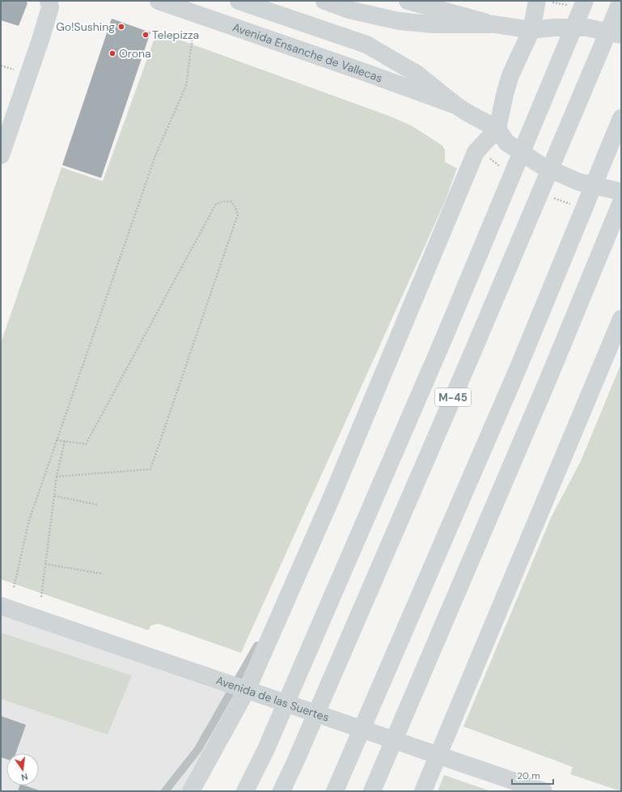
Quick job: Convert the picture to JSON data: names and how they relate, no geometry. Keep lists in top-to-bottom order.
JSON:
{
  "streets": {
    "main road": ["Avenida Ensanche de Vallecas", "M-45", "Avenida de las Suertes"]
  },
  "places": ["Go!Sushing", "Telepizza", "Orona"],
  "scale_bar": "20 m",
  "north": "bottom"
}
